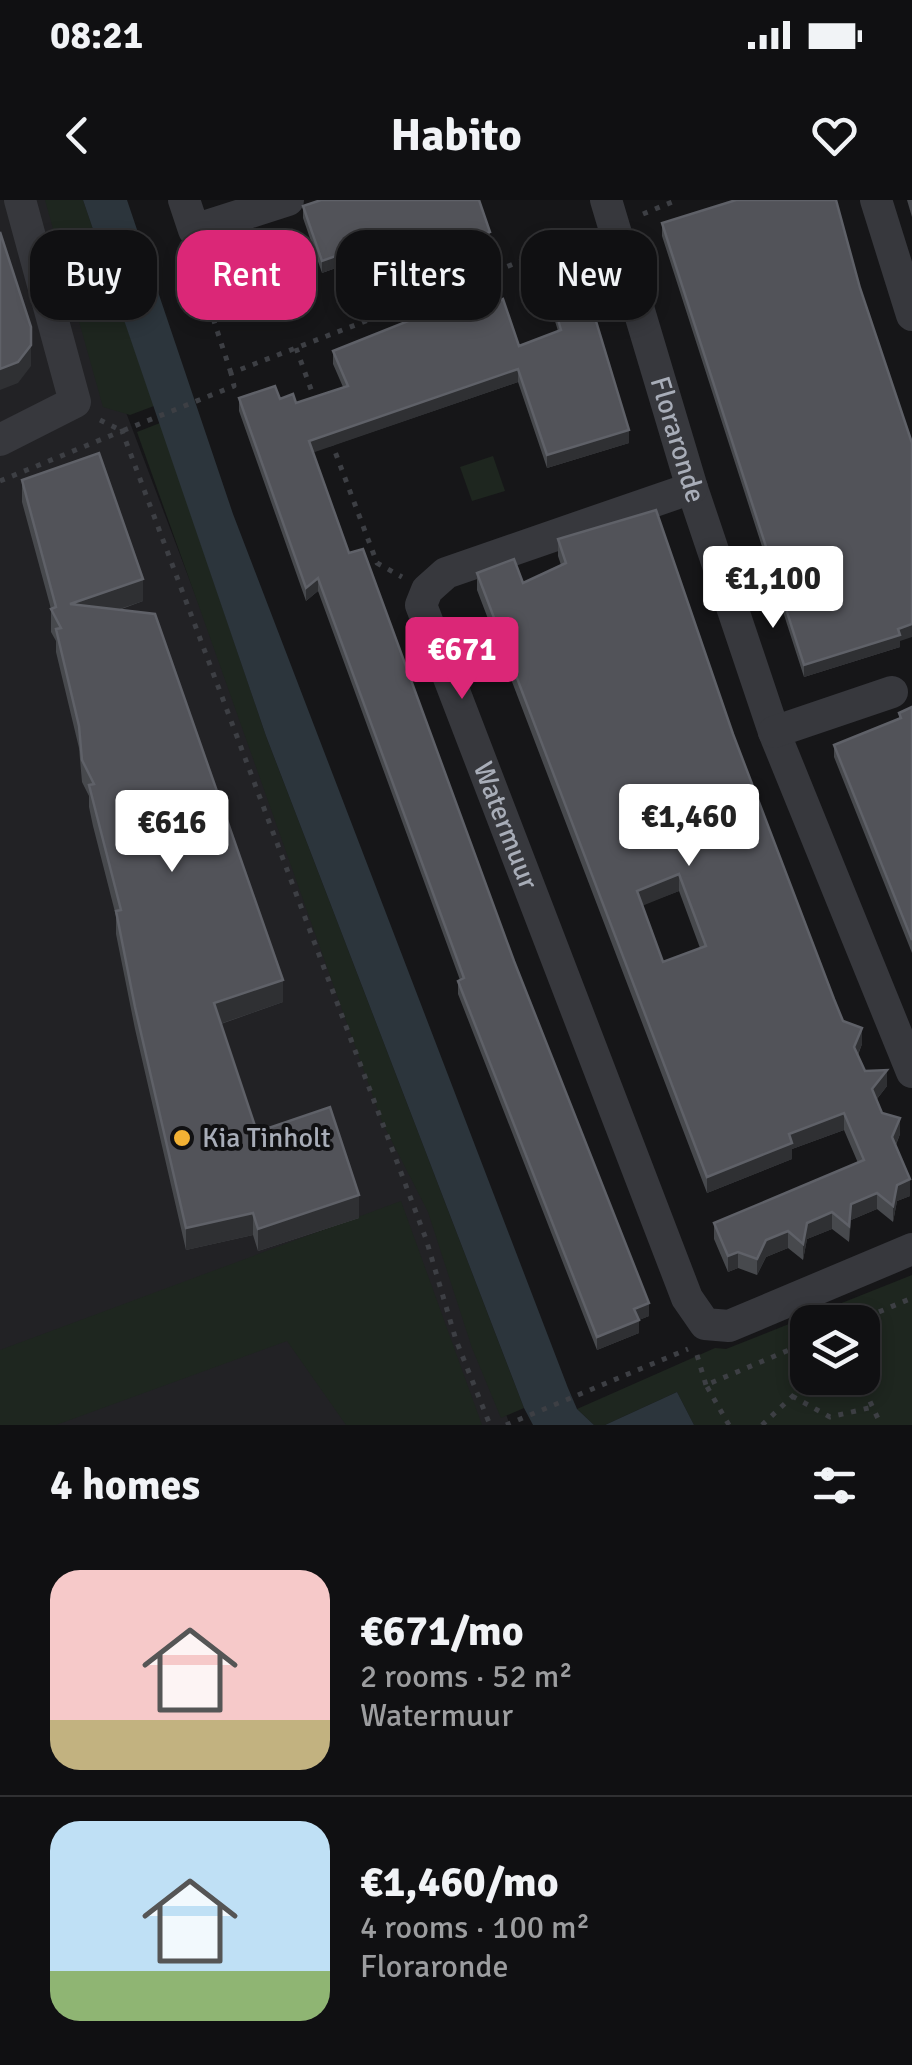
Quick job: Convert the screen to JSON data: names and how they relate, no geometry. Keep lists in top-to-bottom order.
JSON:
{
  "streets": {
    "street": ["Floraronde", "Watermuur"]
  },
  "places": ["Kia Tinholt"],
  "page": {
    "status": "08:21",
    "header": "Habito",
    "chip": [
      "Buy",
      "Rent",
      "Filters",
      "New"
    ],
    "price": [
      "€1,100",
      "€671",
      "€1,460",
      "€616"
    ],
    "heading": "4 homes",
    "list": [
      {
        "name": "€671/mo",
        "note": "2 rooms · 52 m² · Watermuur"
      },
      {
        "name": "€1,460/mo",
        "note": "4 rooms · 100 m² · Floraronde"
      }
    ]
  }
}
